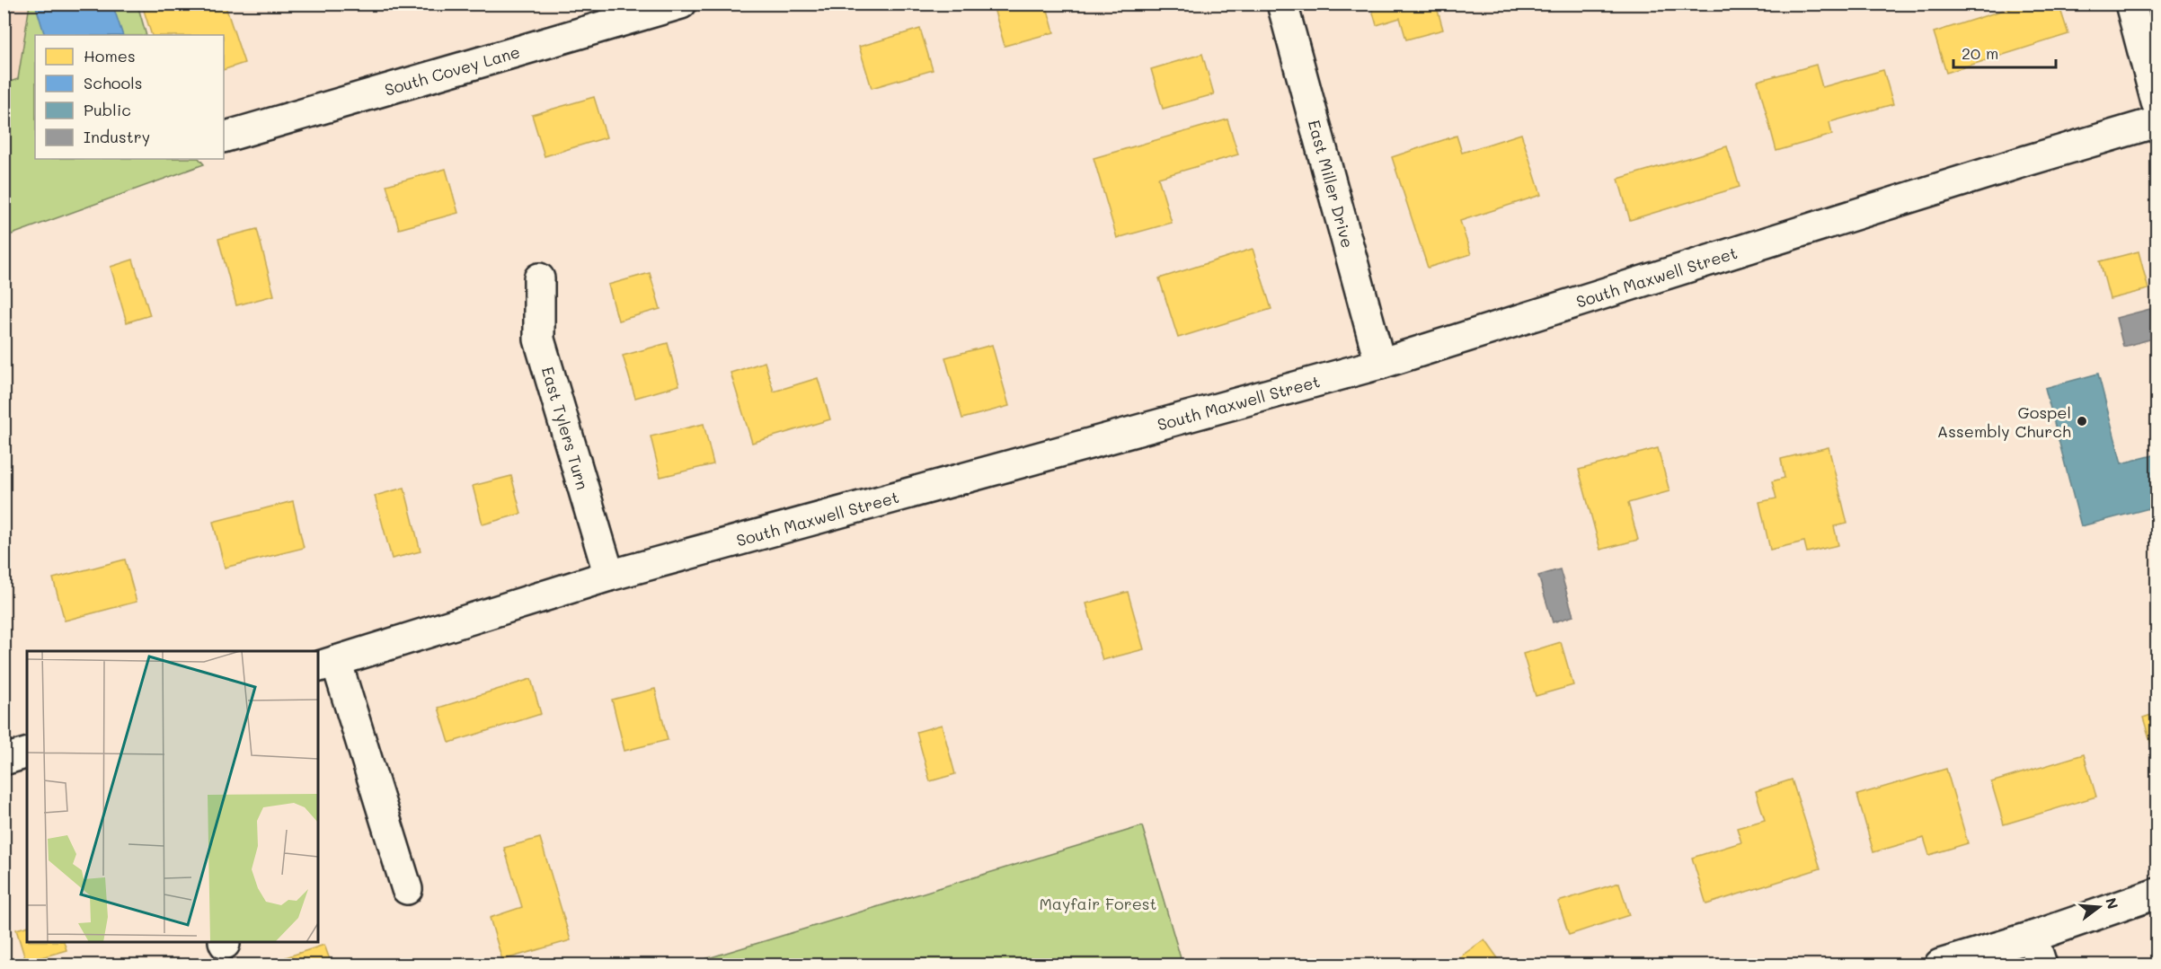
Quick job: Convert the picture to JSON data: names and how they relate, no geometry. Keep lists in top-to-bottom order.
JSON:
{
  "streets": {
    "street": [
      "South Covey Lane",
      "East Miller Drive",
      "South Maxwell Street",
      "East Tylers Turn"
    ]
  },
  "crossings": [
    ["East Miller Drive", "South Maxwell Street"],
    ["South Maxwell Street", "East Tylers Turn"]
  ],
  "parks": ["Mayfair Forest"],
  "places": ["Gospel Assembly Church"],
  "legend": [
    "Homes",
    "Schools",
    "Public",
    "Industry"
  ],
  "scale_bar": "20 m",
  "north": "right"
}
